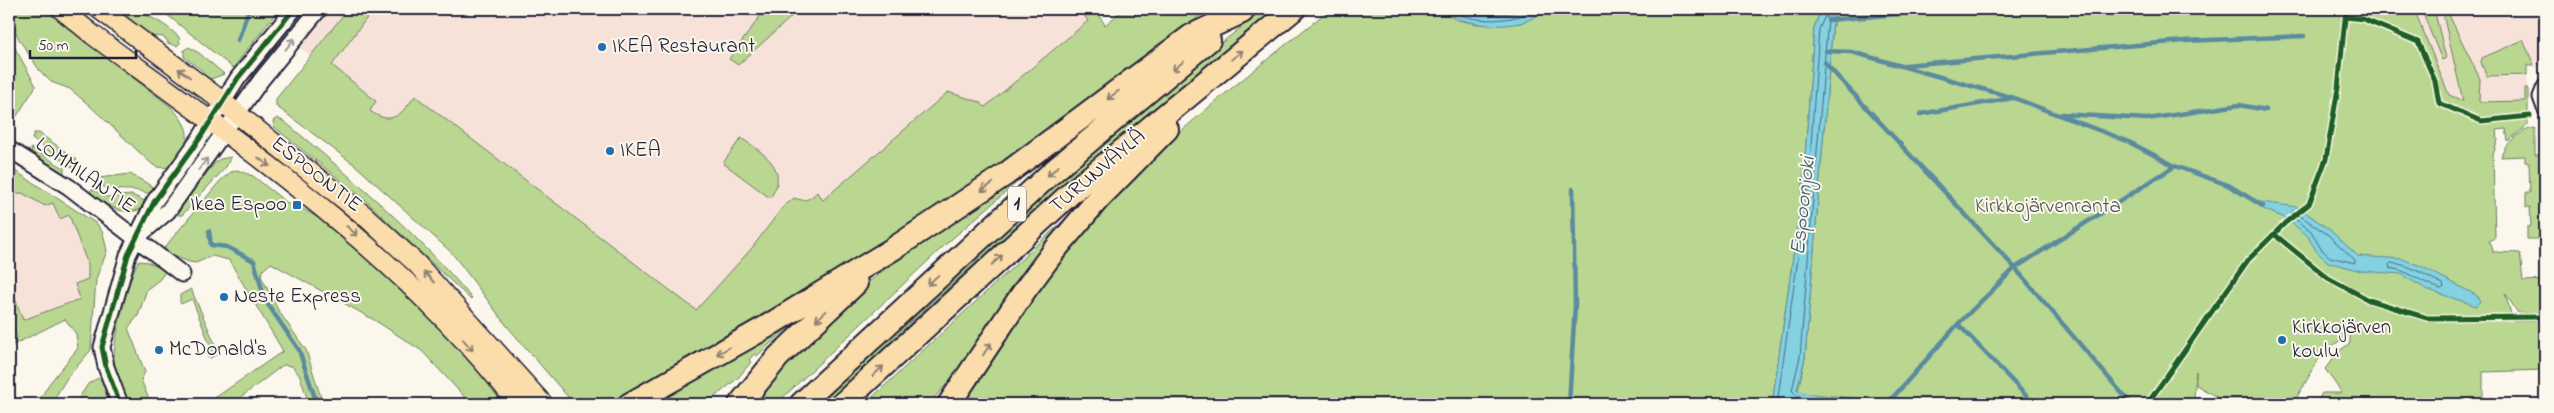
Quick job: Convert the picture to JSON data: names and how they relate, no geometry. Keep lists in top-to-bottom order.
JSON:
{
  "streets": {
    "highway": ["TURUNVÄYLÄ", "1"],
    "main road": ["ESPOONTIE"],
    "street": ["LOMMILANTIE"]
  },
  "crossings": [
    ["ESPOONTIE", "LOMMILANTIE"]
  ],
  "water": ["Espoonjoki"],
  "parks": ["Kirkkojärvenranta"],
  "places": {
    "other": [
      "IKEA Restaurant",
      "IKEA",
      "Neste Express",
      "Kirkkojärven koulu",
      "McDonald's"
    ],
    "transit": ["Ikea Espoo"]
  },
  "scale_bar": "50 m"
}
